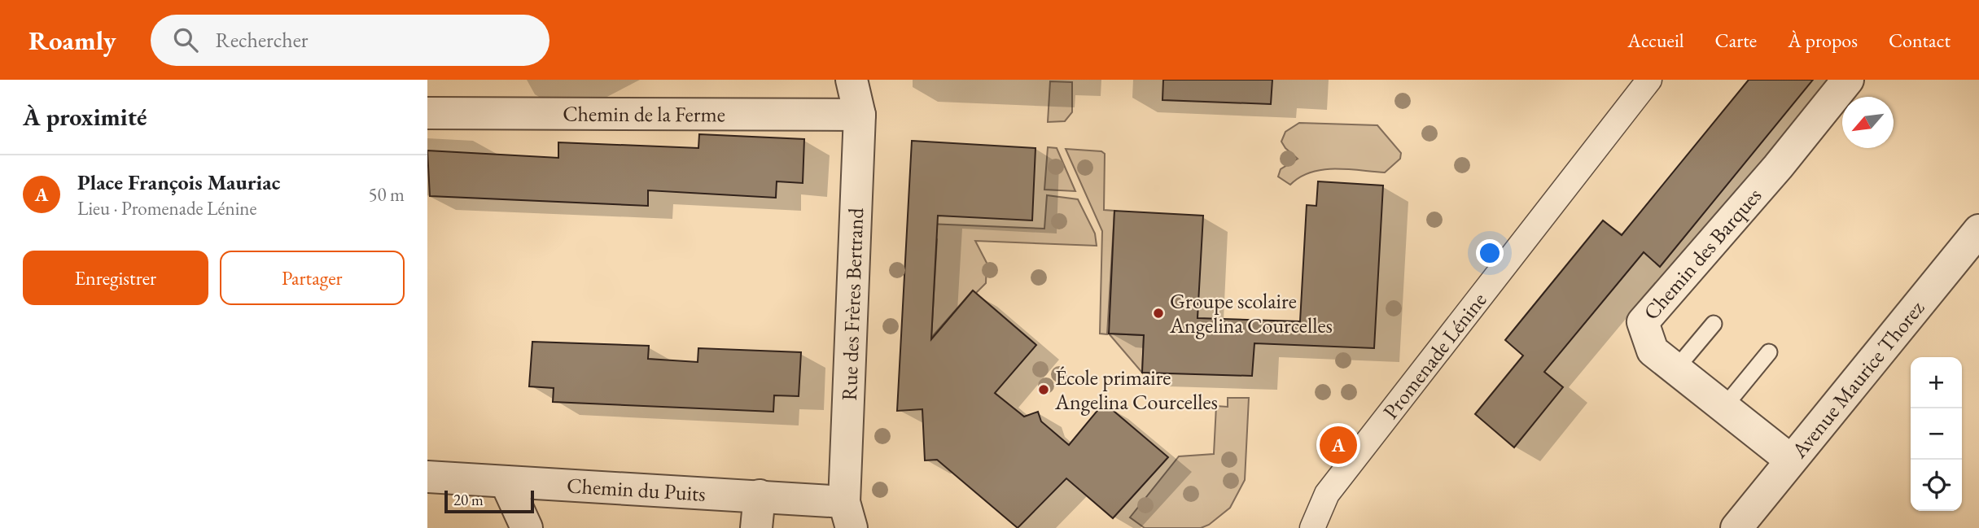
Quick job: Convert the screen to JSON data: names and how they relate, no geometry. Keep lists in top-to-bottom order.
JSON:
{
  "streets": {
    "street": [
      "Chemin de la Ferme",
      "Chemin des Barques",
      "Rue des Frères Bertrand",
      "Promenade Lénine",
      "Avenue Maurice Thorez",
      "Chemin du Puits"
    ]
  },
  "crossings": [
    ["Chemin de la Ferme", "Rue des Frères Bertrand"],
    ["Chemin des Barques", "Avenue Maurice Thorez"],
    ["Rue des Frères Bertrand", "Chemin du Puits"]
  ],
  "places": ["Groupe scolaire Angelina Courcelles", "École primaire Angelina Courcelles"],
  "scale_bar": "20 m",
  "north": "bottom left",
  "page": {
    "header": "Roamly",
    "search": "Rechercher",
    "nav": [
      "Accueil",
      "Carte",
      "À propos",
      "Contact"
    ],
    "heading": "À proximité",
    "list": [
      {
        "mark": "A",
        "name": "Place François Mauriac",
        "note": "Lieu · Promenade Lénine",
        "value": "50 m"
      }
    ],
    "buttons": ["Enregistrer", "Partager"],
    "map_buttons": ["+", "−"],
    "pins": "A",
    "scale": "20 m"
  }
}
